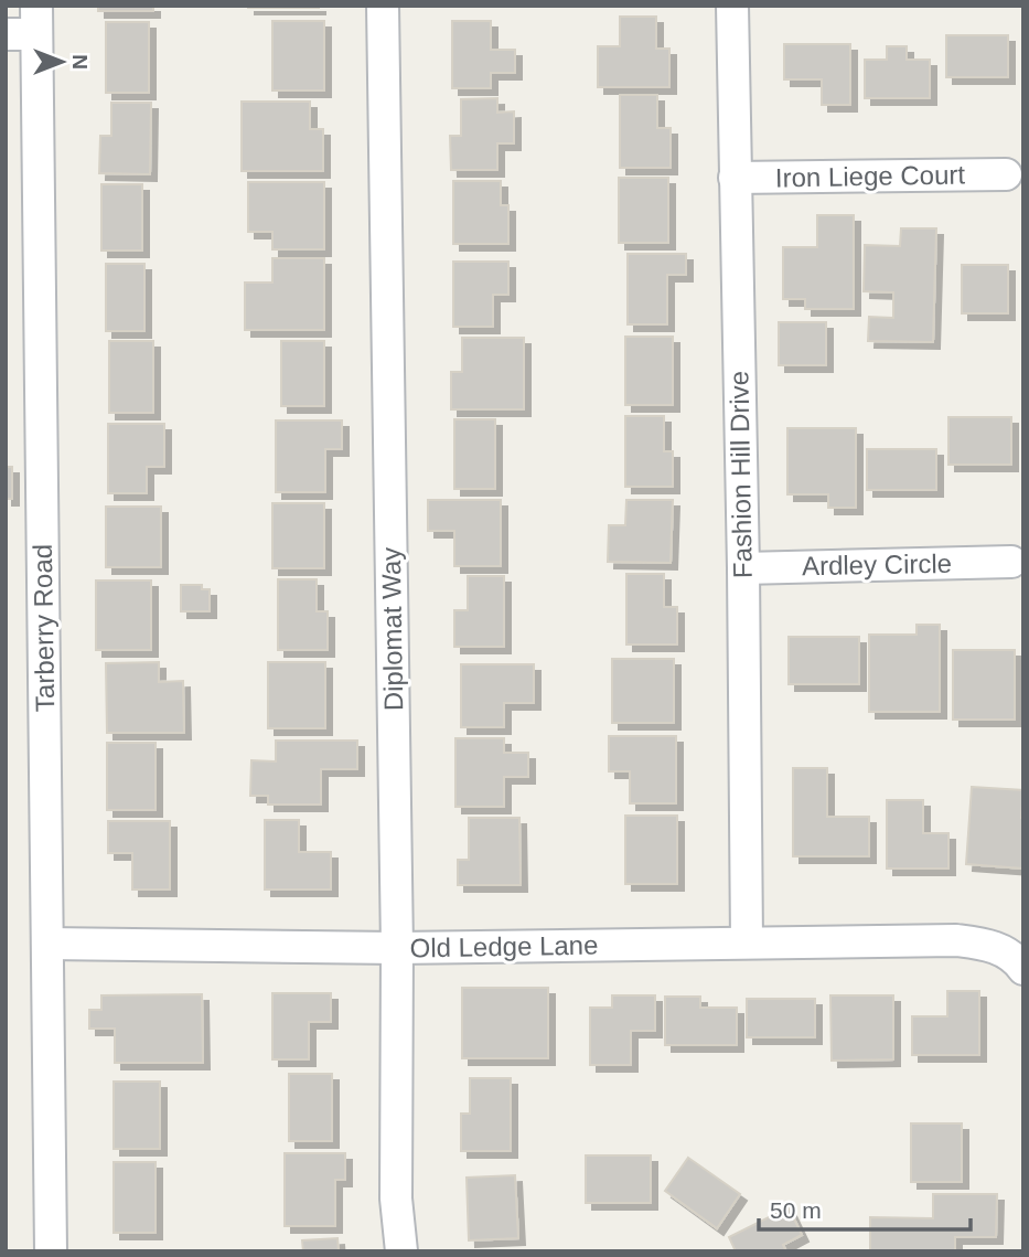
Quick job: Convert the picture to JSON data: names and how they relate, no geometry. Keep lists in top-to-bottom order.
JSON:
{
  "streets": {
    "street": [
      "Iron Liege Court",
      "Fashion Hill Drive",
      "Ardley Circle",
      "Tarberry Road",
      "Diplomat Way",
      "Old Ledge Lane"
    ]
  },
  "crossings": [
    ["Iron Liege Court", "Fashion Hill Drive"],
    ["Fashion Hill Drive", "Ardley Circle"],
    ["Fashion Hill Drive", "Old Ledge Lane"],
    ["Tarberry Road", "Old Ledge Lane"],
    ["Diplomat Way", "Old Ledge Lane"]
  ],
  "scale_bar": "50 m",
  "north": "right"
}
